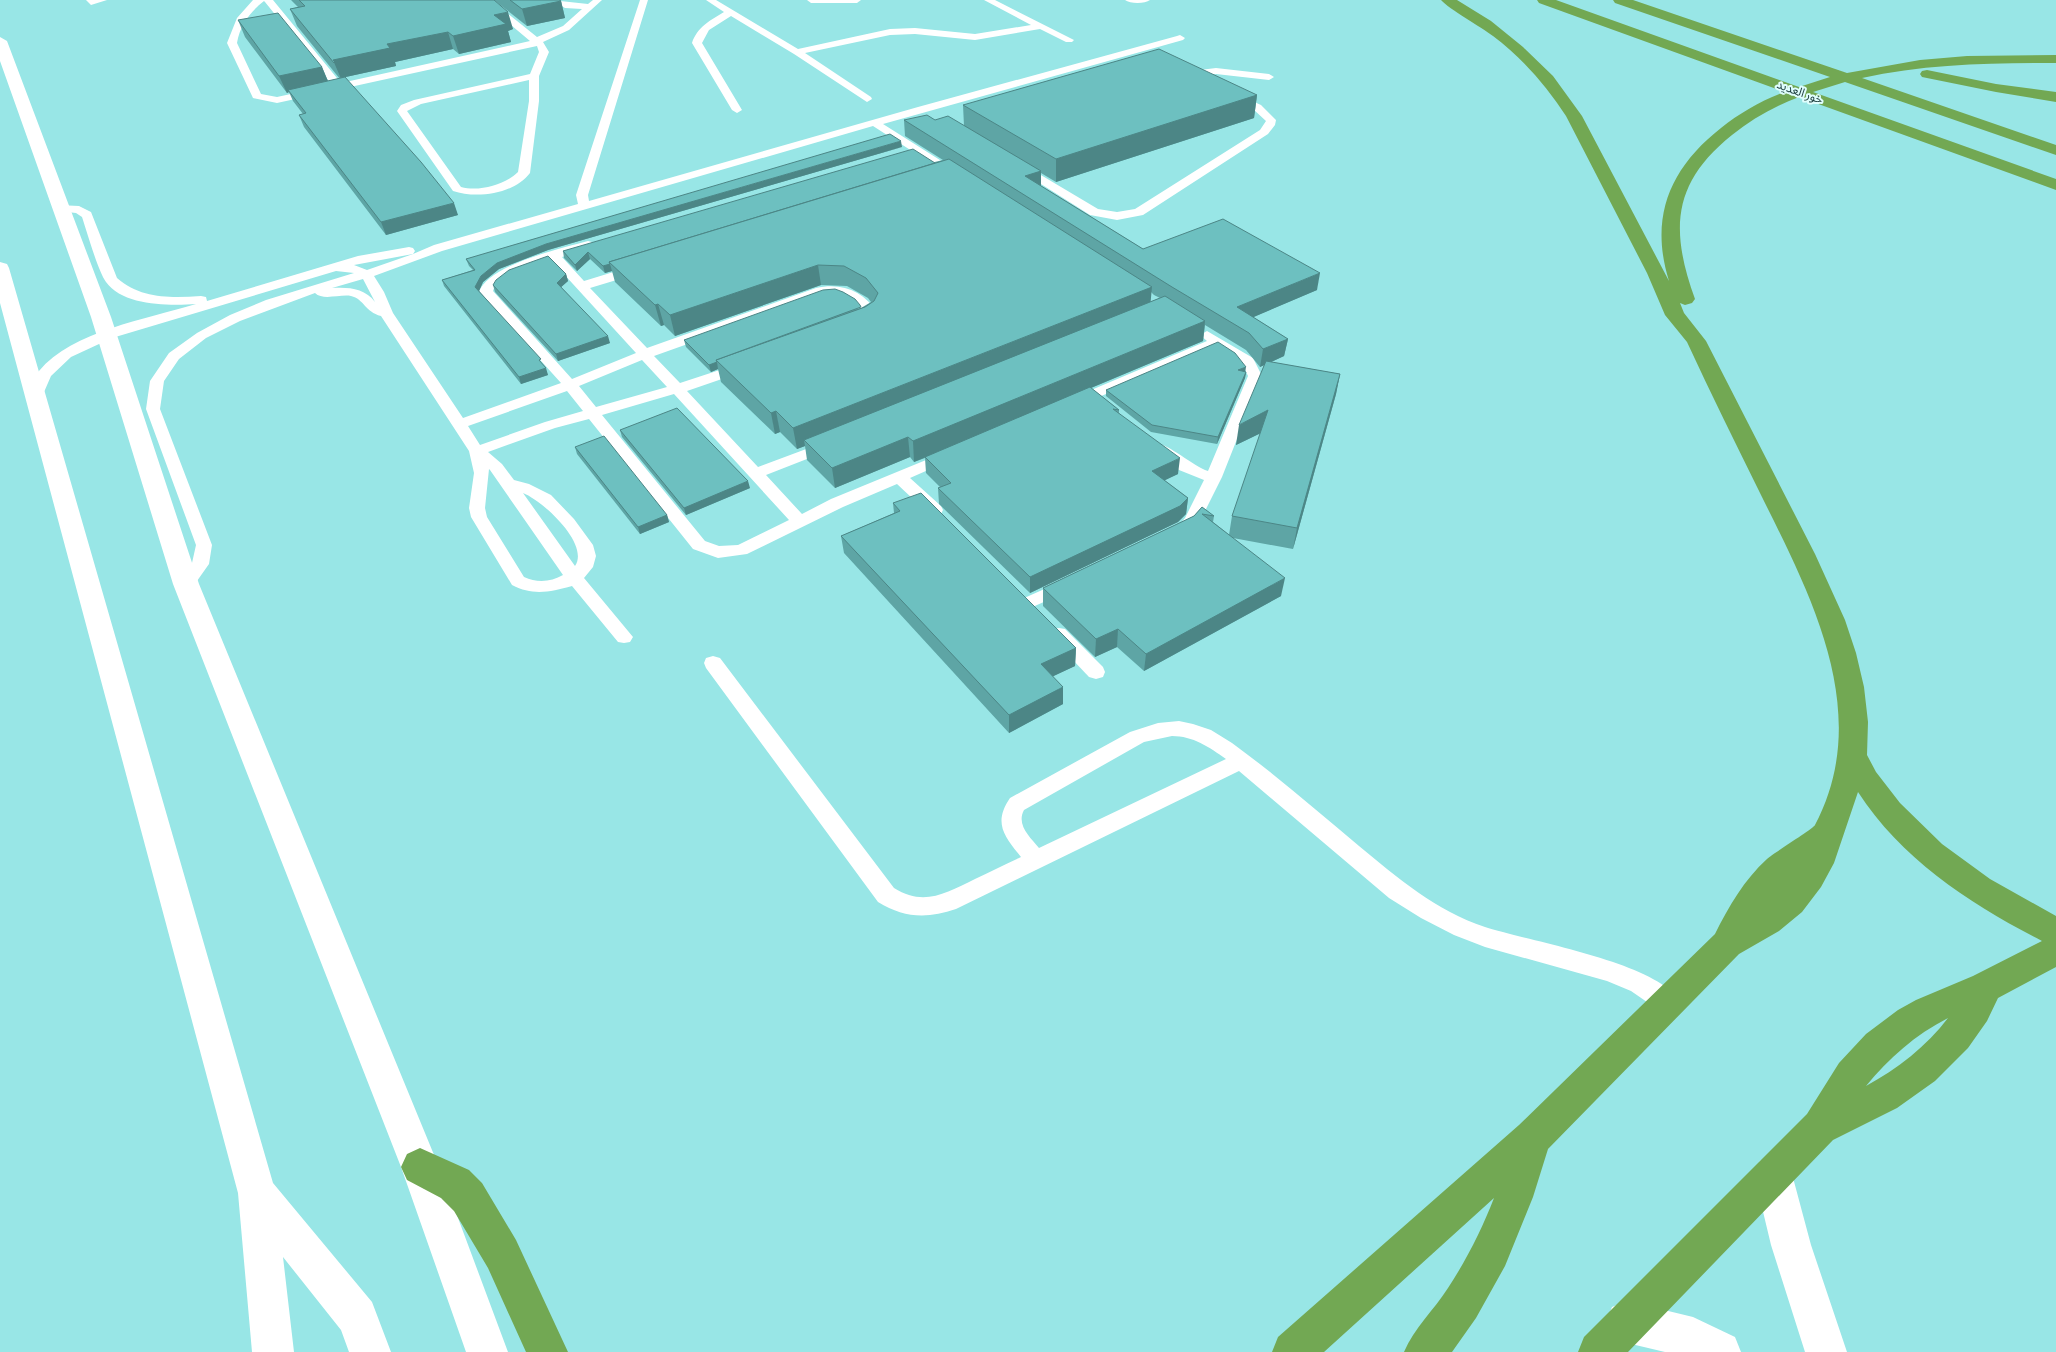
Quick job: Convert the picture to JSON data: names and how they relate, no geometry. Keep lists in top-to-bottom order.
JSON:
{
  "streets": {
    "highway": ["خور العديد"]
  }
}
